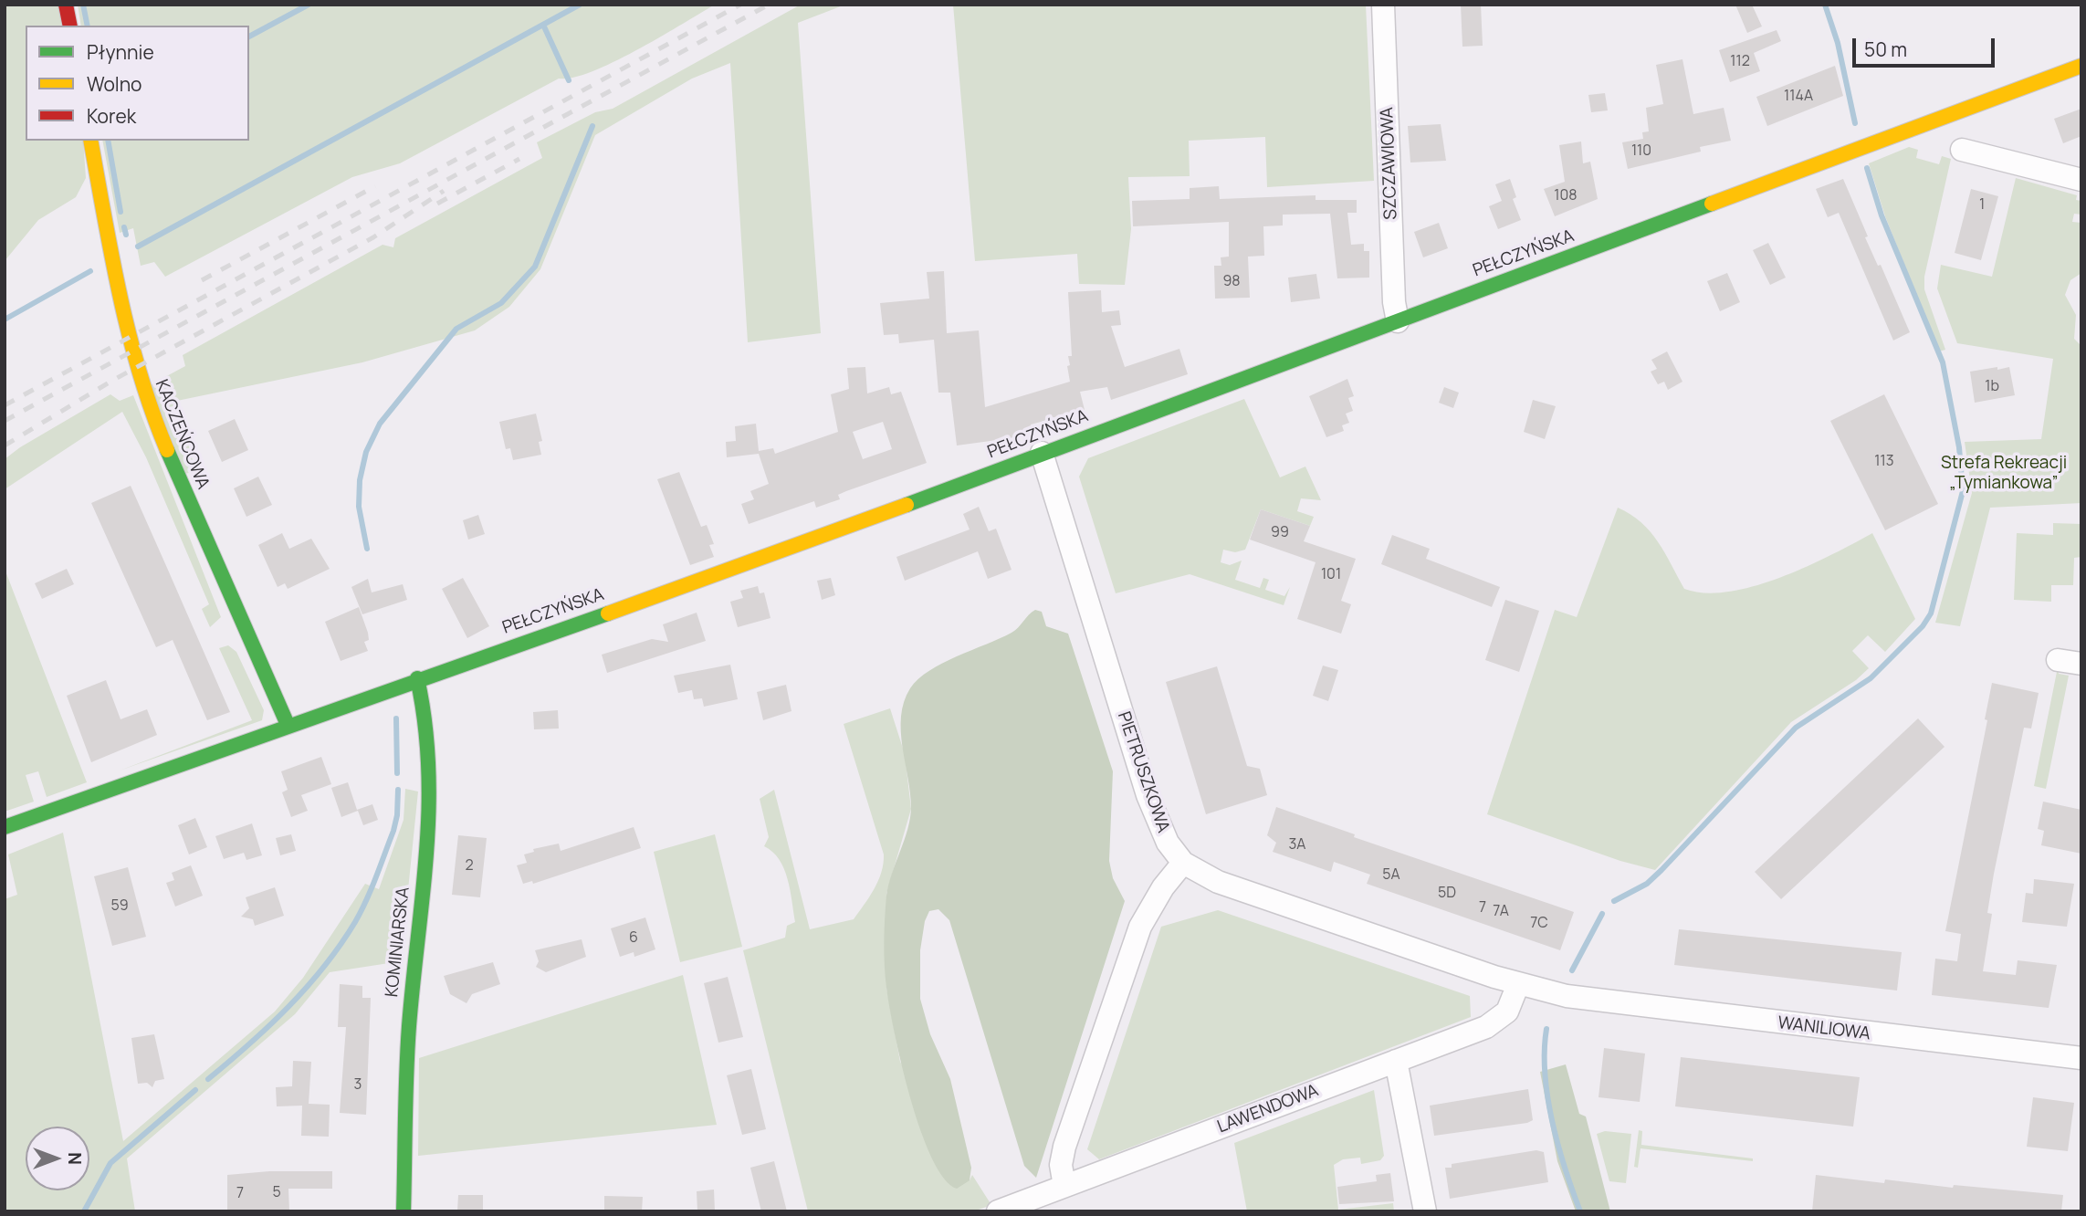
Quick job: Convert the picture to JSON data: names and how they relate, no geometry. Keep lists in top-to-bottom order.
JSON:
{
  "streets": {
    "main road": ["PEŁCZYŃSKA", "KACZEŃCOWA", "KOMINIARSKA"],
    "street": [
      "SZCZAWIOWA",
      "PIETRUSZKOWA",
      "WANILIOWA",
      "LAWENDOWA"
    ]
  },
  "crossings": [
    ["SZCZAWIOWA", "PEŁCZYŃSKA"],
    ["PEŁCZYŃSKA", "KACZEŃCOWA"],
    ["PEŁCZYŃSKA", "PIETRUSZKOWA"],
    ["PEŁCZYŃSKA", "KOMINIARSKA"],
    ["PIETRUSZKOWA", "WANILIOWA"],
    ["WANILIOWA", "LAWENDOWA"]
  ],
  "parks": ["Strefa Rekreacji „Tymiankowa”"],
  "house_numbers": [
    "112",
    "114A",
    "110",
    "108",
    "1",
    "98",
    "1b",
    "113",
    "99",
    "101",
    "3A",
    "2",
    "5A",
    "5D",
    "59",
    "7",
    "7A",
    "7C",
    "6",
    "3",
    "5",
    "7"
  ],
  "legend": ["Płynnie", "Wolno", "Korek"],
  "scale_bar": "50 m",
  "north": "right"
}
